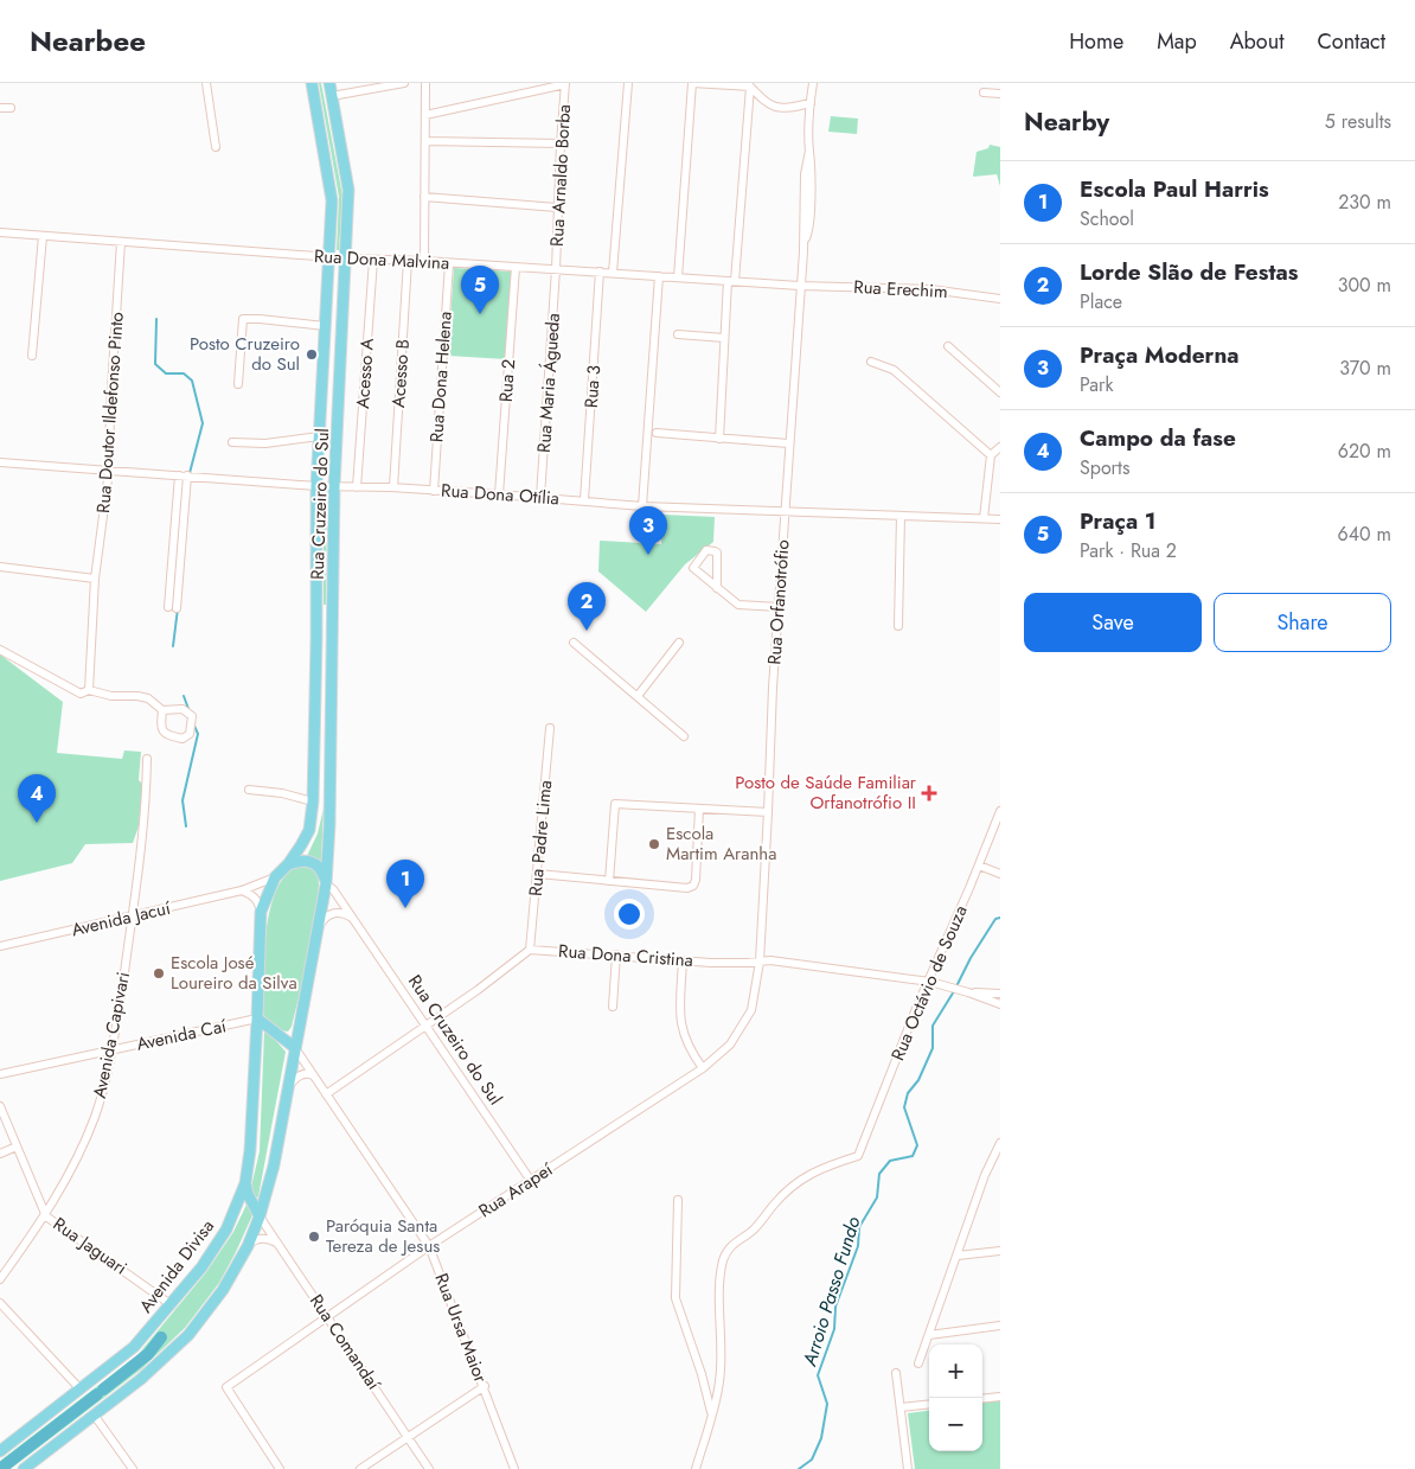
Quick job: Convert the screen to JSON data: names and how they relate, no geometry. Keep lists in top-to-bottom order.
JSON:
{
  "streets": {
    "main road": ["Rua Cruzeiro do Sul", "Avenida Divisa"],
    "street": [
      "Rua Arnaldo Borba",
      "Rua Dona Malvina",
      "Rua Erechim",
      "Acesso A",
      "Acesso B",
      "Rua Dona Helena",
      "Rua 2",
      "Rua Maria Águeda",
      "Rua 3",
      "Rua Doutor Ildefonso Pinto",
      "Rua Dona Otília",
      "Rua Orfanotrófio",
      "Rua Padre Lima",
      "Avenida Jacuí",
      "Rua Dona Cristina",
      "Rua Octávio de Souza",
      "Avenida Capivari",
      "Avenida Caí",
      "Rua Arapeí",
      "Rua Jaguari",
      "Rua Ursa Maior",
      "Rua Comandaí"
    ]
  },
  "crossings": [
    ["Rua Arnaldo Borba", "Rua Dona Malvina"],
    ["Rua Arnaldo Borba", "Rua Maria Águeda"],
    ["Rua Dona Malvina", "Rua Erechim"],
    ["Rua Dona Malvina", "Acesso A"],
    ["Rua Dona Malvina", "Acesso B"],
    ["Rua Dona Malvina", "Rua Dona Helena"],
    ["Rua Dona Malvina", "Rua 2"],
    ["Rua Dona Malvina", "Rua Maria Águeda"],
    ["Rua Dona Malvina", "Rua 3"],
    ["Rua Dona Malvina", "Rua Doutor Ildefonso Pinto"],
    ["Rua Dona Malvina", "Rua Cruzeiro do Sul"],
    ["Rua Dona Malvina", "Rua Orfanotrófio"],
    ["Rua Erechim", "Rua Orfanotrófio"],
    ["Acesso A", "Rua Dona Otília"],
    ["Acesso B", "Rua Dona Otília"],
    ["Rua Dona Helena", "Rua Dona Otília"],
    ["Rua 2", "Rua Dona Otília"],
    ["Rua Maria Águeda", "Rua Dona Otília"],
    ["Rua 3", "Rua Dona Otília"],
    ["Rua Doutor Ildefonso Pinto", "Rua Dona Otília"],
    ["Rua Dona Otília", "Rua Cruzeiro do Sul"],
    ["Rua Dona Otília", "Rua Orfanotrófio"],
    ["Rua Cruzeiro do Sul", "Rua Arapeí"],
    ["Rua Cruzeiro do Sul", "Avenida Divisa"],
    ["Rua Orfanotrófio", "Rua Dona Cristina"],
    ["Rua Orfanotrófio", "Rua Arapeí"],
    ["Rua Padre Lima", "Rua Dona Cristina"],
    ["Avenida Jacuí", "Avenida Capivari"],
    ["Avenida Jacuí", "Avenida Divisa"],
    ["Rua Dona Cristina", "Rua Octávio de Souza"],
    ["Rua Dona Cristina", "Rua Arapeí"],
    ["Avenida Capivari", "Avenida Caí"],
    ["Avenida Capivari", "Rua Jaguari"],
    ["Avenida Caí", "Avenida Divisa"],
    ["Rua Arapeí", "Rua Ursa Maior"],
    ["Rua Arapeí", "Rua Comandaí"],
    ["Rua Jaguari", "Avenida Divisa"]
  ],
  "water": ["Arroio Passo Fundo"],
  "places": {
    "other": [
      "Posto Cruzeiro do Sul",
      "Escola Martim Aranha",
      "Escola José Loureiro da Silva",
      "Paróquia Santa Tereza de Jesus"
    ],
    "health": ["Posto de Saúde Familiar Orfanotrófio II"]
  },
  "page": {
    "header": "Nearbee",
    "nav": [
      "Home",
      "Map",
      "About",
      "Contact"
    ],
    "heading": ["Nearby", "5 results"],
    "list": [
      {
        "mark": "1",
        "name": "Escola Paul Harris",
        "note": "School",
        "value": "230 m"
      },
      {
        "mark": "2",
        "name": "Lorde Slão de Festas",
        "note": "Place",
        "value": "300 m"
      },
      {
        "mark": "3",
        "name": "Praça Moderna",
        "note": "Park",
        "value": "370 m"
      },
      {
        "mark": "4",
        "name": "Campo da fase",
        "note": "Sports",
        "value": "620 m"
      },
      {
        "mark": "5",
        "name": "Praça 1",
        "note": "Park · Rua 2",
        "value": "640 m"
      }
    ],
    "pins": [
      "5",
      "3",
      "2",
      "4",
      "1"
    ],
    "buttons": ["Save", "Share"],
    "map_buttons": ["+", "−"]
  }
}
